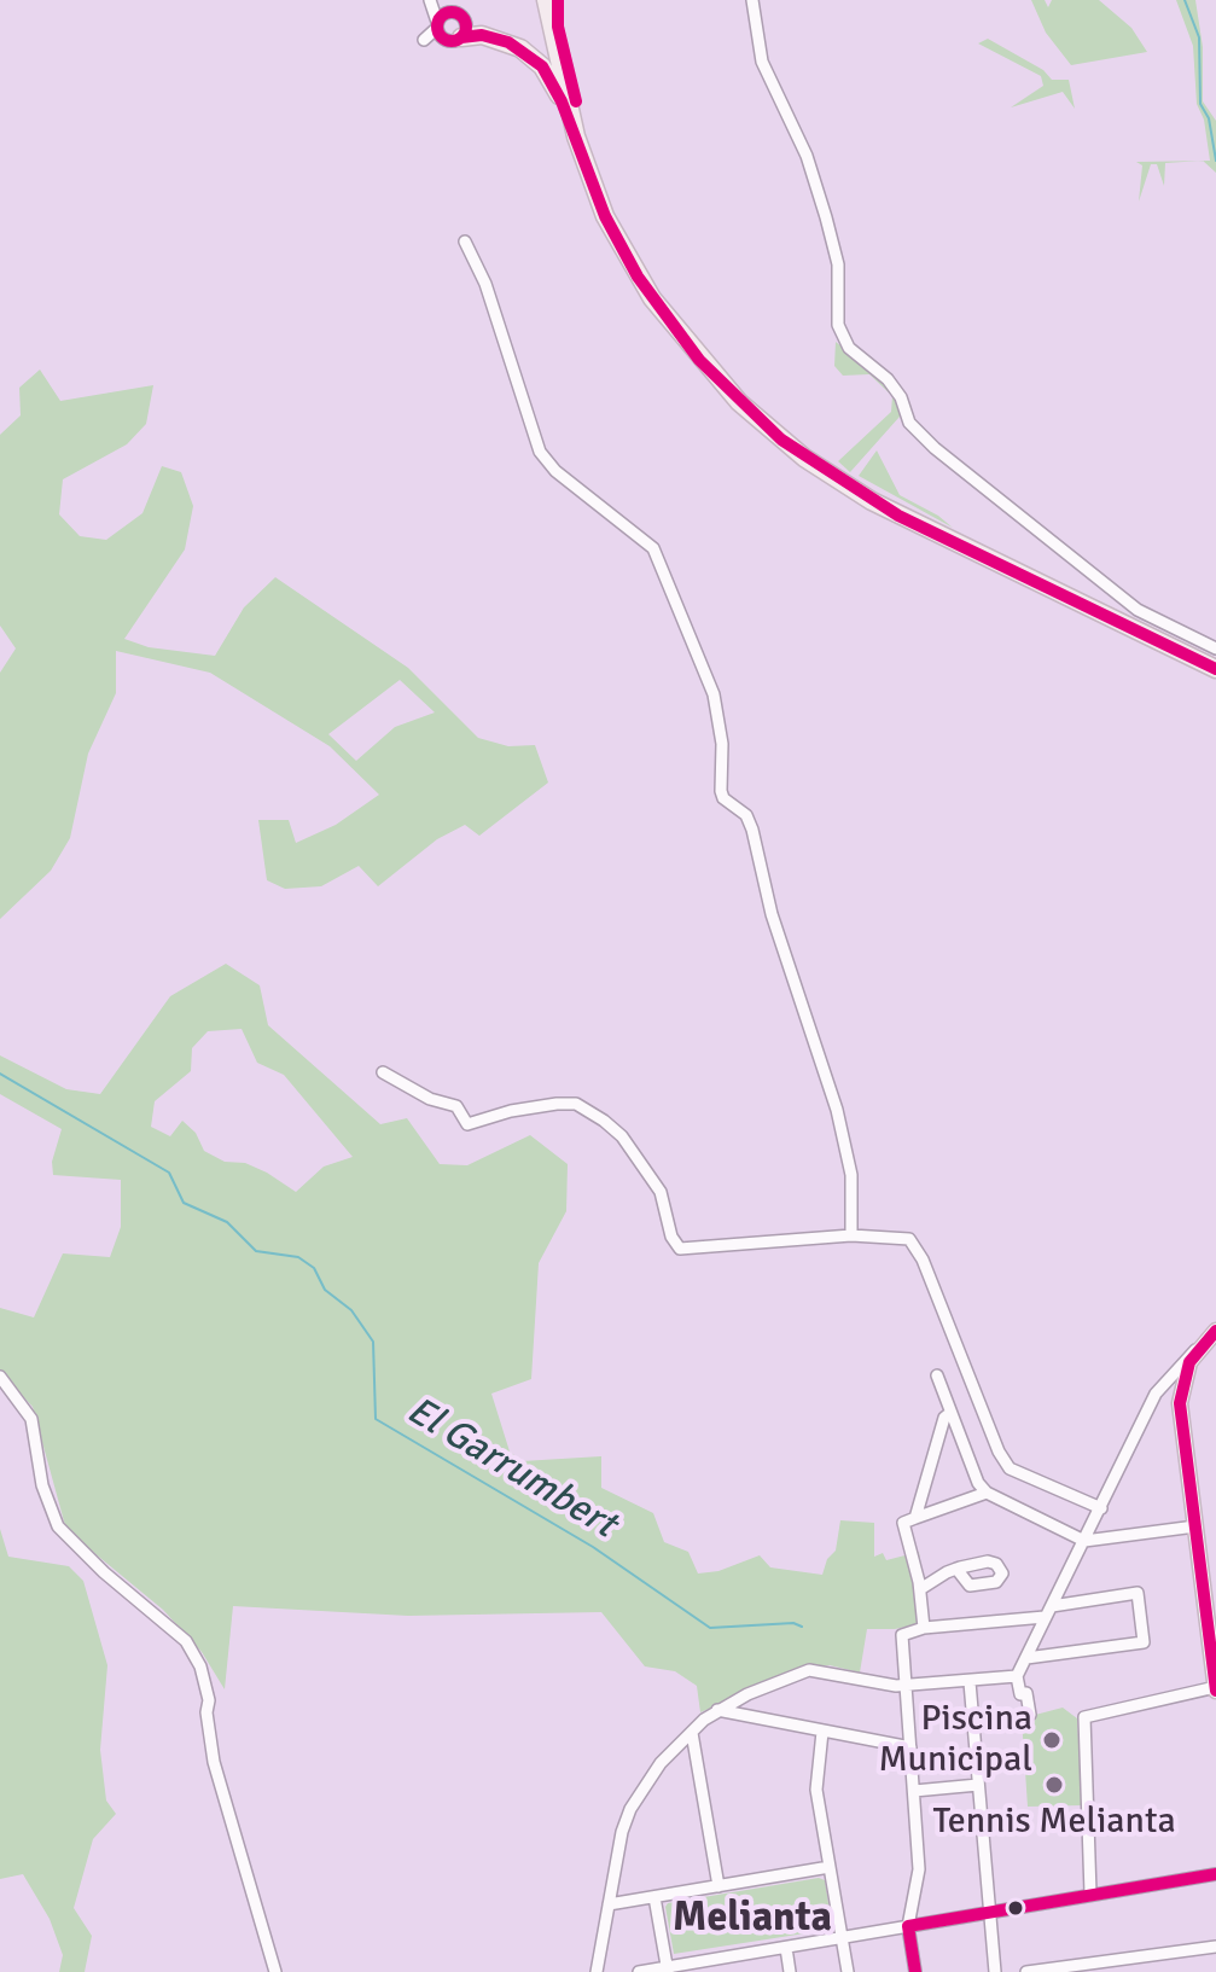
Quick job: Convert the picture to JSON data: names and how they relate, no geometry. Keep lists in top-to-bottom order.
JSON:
{
  "districts": ["Melianta"],
  "water": ["El Garrumbert"],
  "places": ["Piscina Municipal", "Tennis Melianta"]
}
